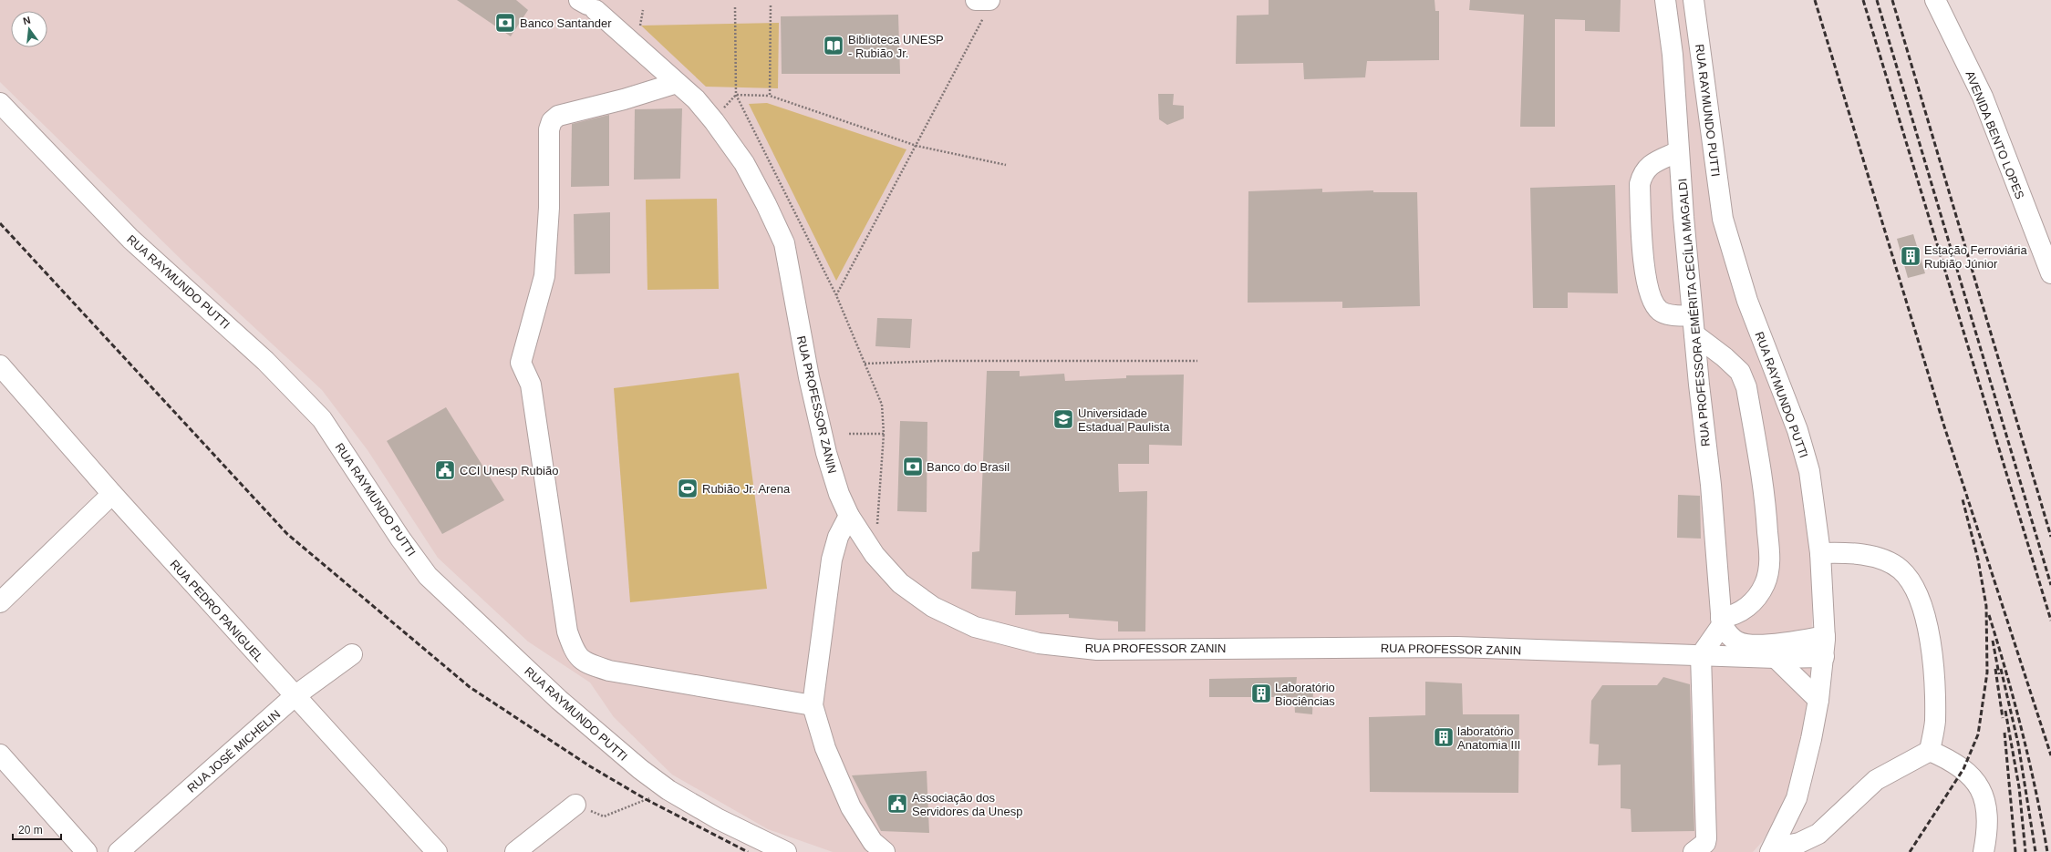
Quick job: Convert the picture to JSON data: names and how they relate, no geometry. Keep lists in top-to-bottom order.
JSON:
{
  "streets": {
    "street": [
      "RUA RAYMUNDO PUTTI",
      "AVENIDA BENTO LOPES",
      "RUA PROFESSORA EMÉRITA CECÍLIA MAGALDI",
      "RUA PROFESSOR ZANIN",
      "RUA PEDRO PANIGUEL",
      "RUA JOSÉ MICHELIN"
    ]
  },
  "crossings": [
    ["RUA RAYMUNDO PUTTI", "RUA PROFESSOR ZANIN"],
    ["RUA PEDRO PANIGUEL", "RUA JOSÉ MICHELIN"]
  ],
  "places": {
    "bank": ["Banco Santander", "Banco do Brasil"],
    "library": ["Biblioteca UNESP - Rubião Jr."],
    "building": ["Estação Ferroviária Rubião Júnior", "Laboratório Biociências", "laboratório Anatomia III"],
    "school or university": ["Universidade Estadual Paulista"],
    "public building": ["CCI Unesp Rubião", "Associação dos Servidores da Unesp"],
    "sports": ["Rubião Jr. Arena"]
  },
  "scale_bar": "20 m",
  "north": "top"
}
